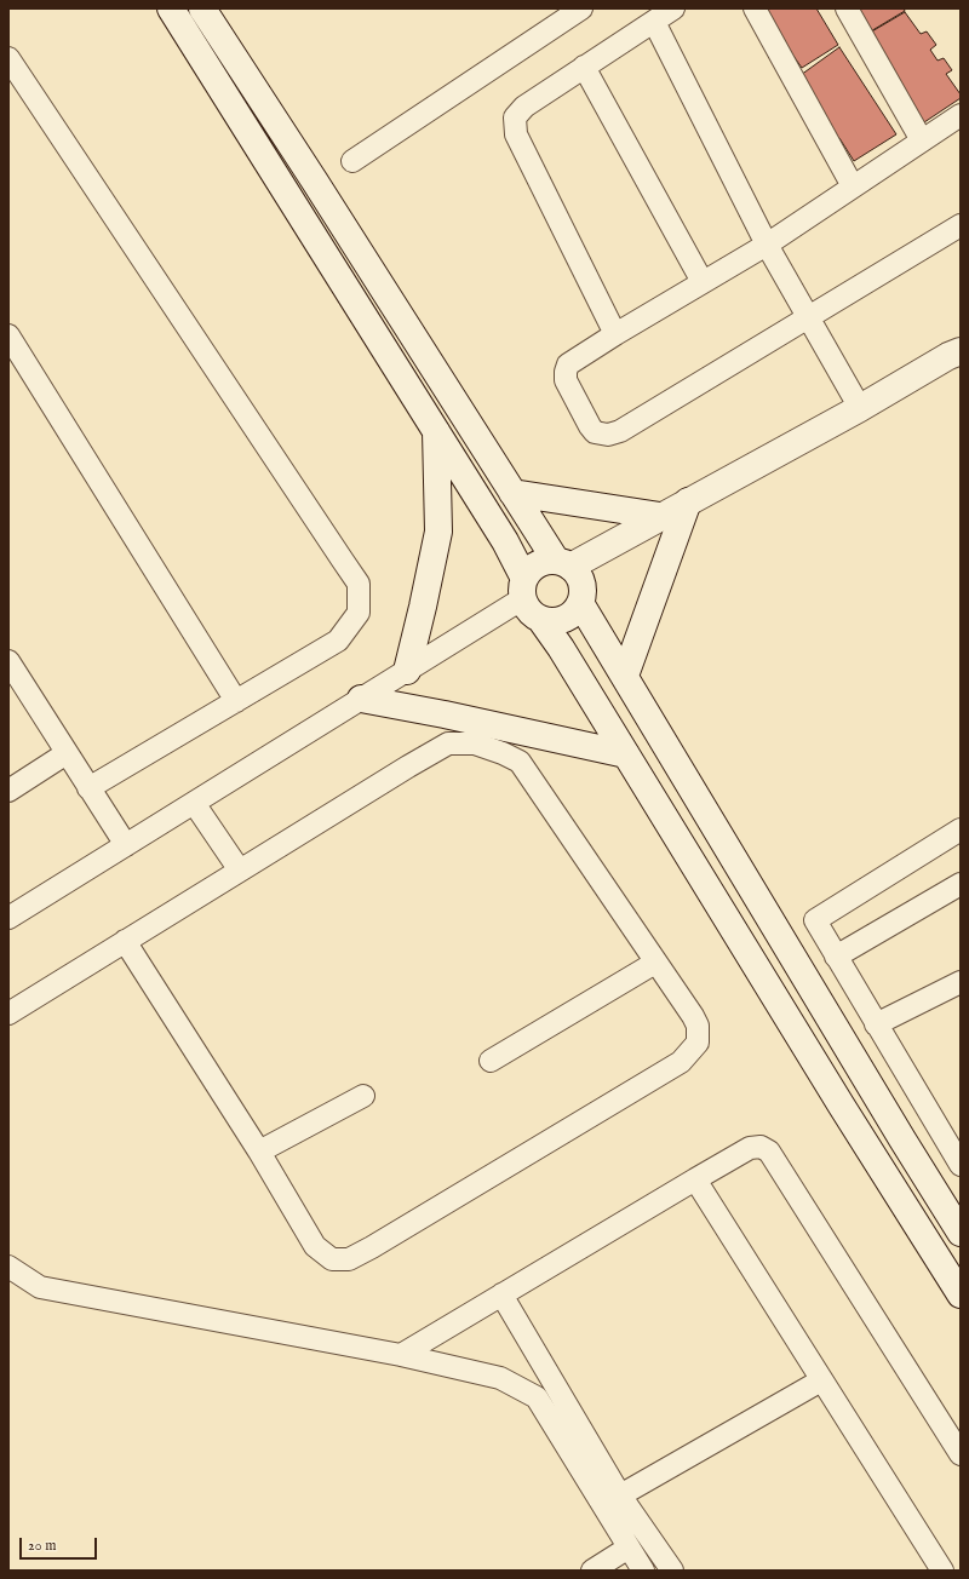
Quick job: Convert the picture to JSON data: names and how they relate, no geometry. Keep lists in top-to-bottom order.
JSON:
{
  "scale_bar": "20 m"
}
